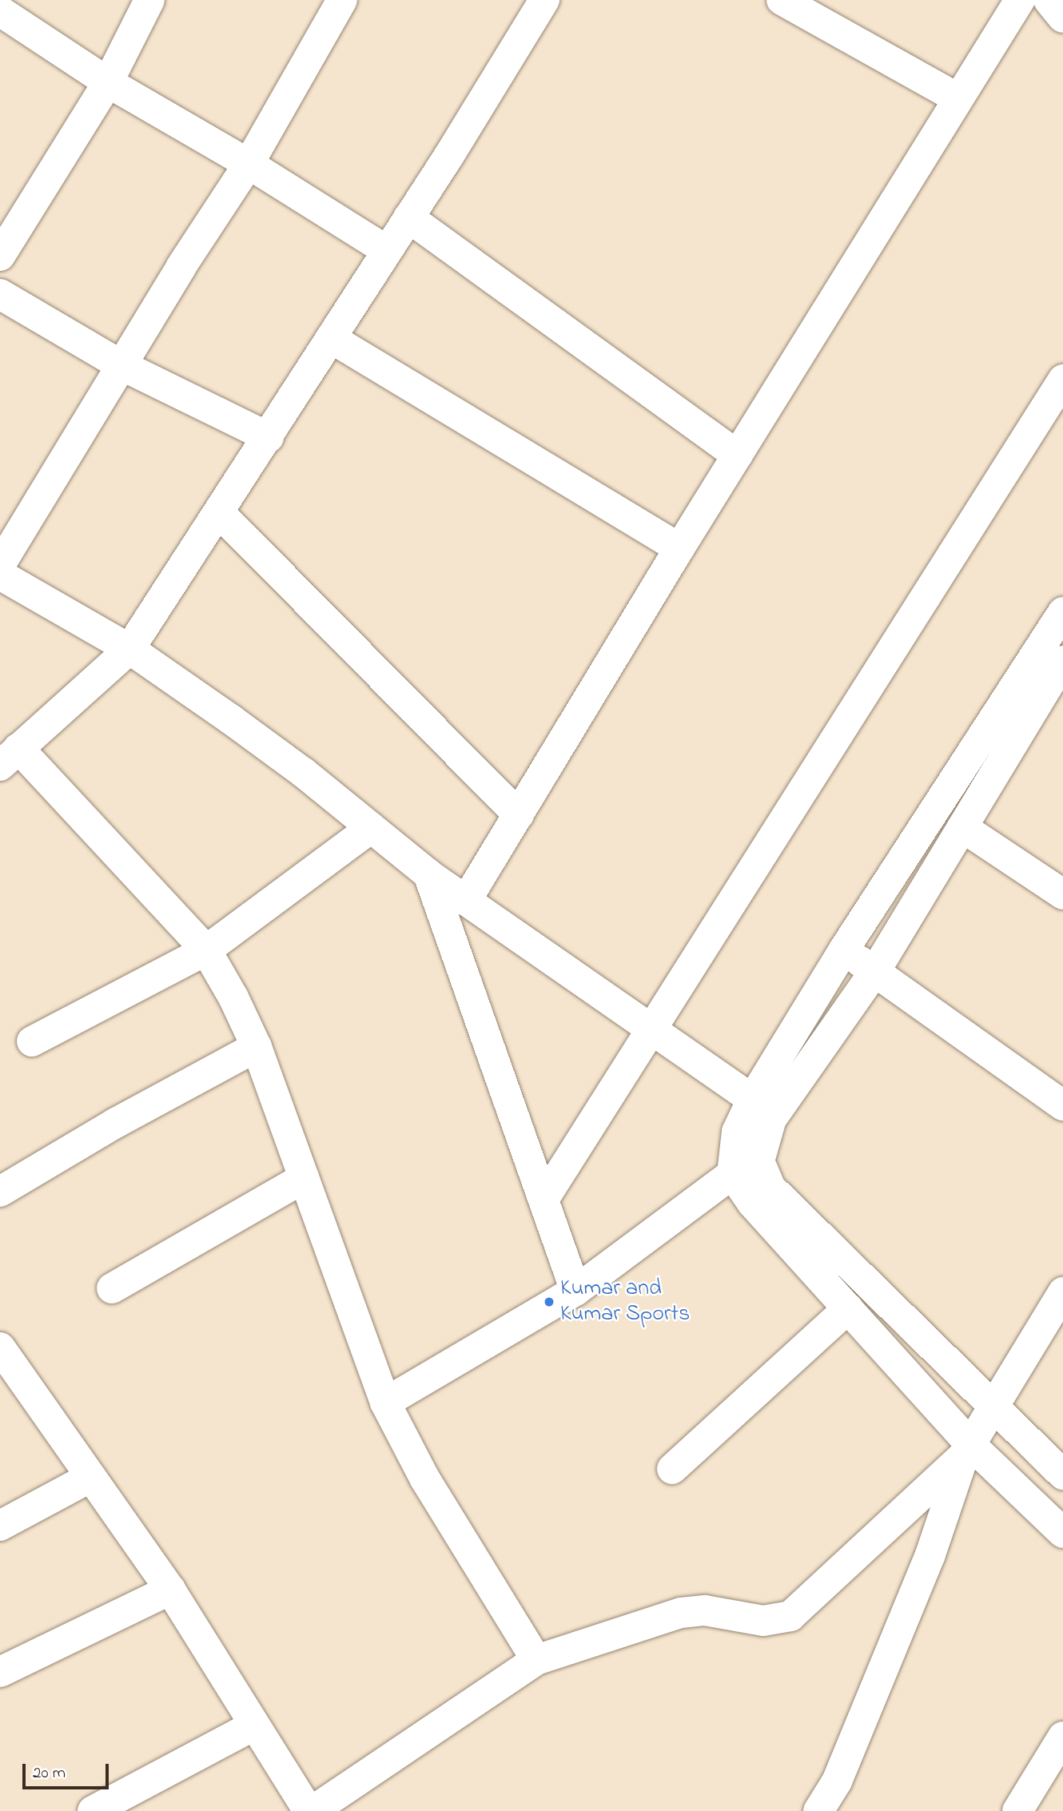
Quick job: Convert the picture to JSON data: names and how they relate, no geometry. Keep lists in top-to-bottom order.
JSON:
{
  "places": ["Kumar and Kumar Sports"],
  "scale_bar": "20 m"
}
